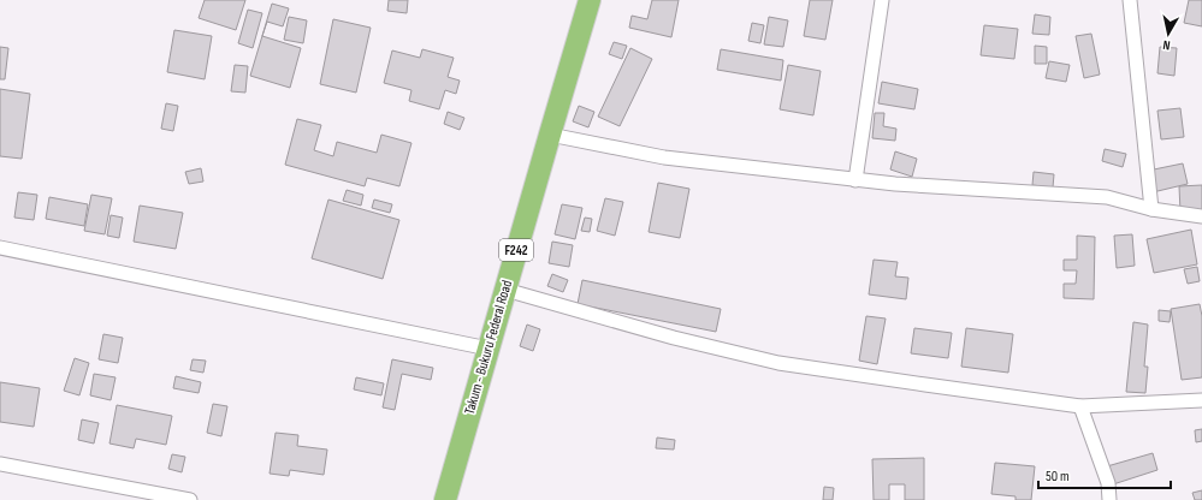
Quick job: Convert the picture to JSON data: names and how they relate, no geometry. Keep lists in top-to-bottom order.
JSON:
{
  "streets": {
    "main road": ["F242", "Takum - Bukuru Federal Road"]
  },
  "scale_bar": "50 m",
  "north": "bottom"
}
